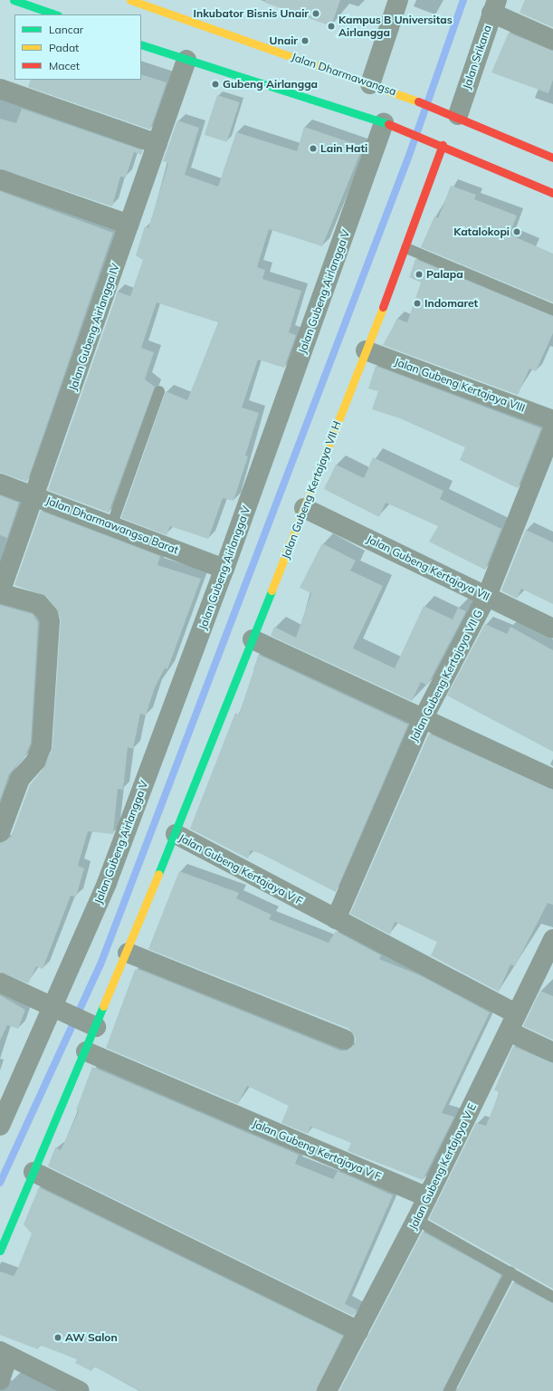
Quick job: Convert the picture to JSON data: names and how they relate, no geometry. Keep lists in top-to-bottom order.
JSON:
{
  "streets": {
    "street": [
      "Jalan Srikana",
      "Jalan Dharmawangsa",
      "Jalan Gubeng Airlangga V",
      "Jalan Gubeng Airlangga IV",
      "Jalan Gubeng Kertajaya VIII",
      "Jalan Gubeng Kertajaya VII H",
      "Jalan Dharmawangsa Barat",
      "Jalan Gubeng Kertajaya VII",
      "Jalan Gubeng Kertajaya VII G",
      "Jalan Gubeng Kertajaya V F",
      "Jalan Gubeng Kertajaya V E"
    ]
  },
  "crossings": [
    ["Jalan Srikana", "Jalan Dharmawangsa"],
    ["Jalan Gubeng Airlangga V", "Jalan Dharmawangsa Barat"],
    ["Jalan Gubeng Airlangga IV", "Jalan Dharmawangsa Barat"],
    ["Jalan Gubeng Kertajaya VIII", "Jalan Gubeng Kertajaya VII H"],
    ["Jalan Gubeng Kertajaya VII H", "Jalan Gubeng Kertajaya VII"],
    ["Jalan Gubeng Kertajaya VII H", "Jalan Gubeng Kertajaya V F"],
    ["Jalan Gubeng Kertajaya VII", "Jalan Gubeng Kertajaya VII G"],
    ["Jalan Gubeng Kertajaya VII G", "Jalan Gubeng Kertajaya V F"],
    ["Jalan Gubeng Kertajaya V F", "Jalan Gubeng Kertajaya V E"]
  ],
  "places": [
    "Inkubator Bisnis Unair",
    "Kampus B Universitas Airlangga",
    "Unair",
    "Gubeng Airlangga",
    "Lain Hati",
    "Katalokopi",
    "Palapa",
    "Indomaret",
    "AW Salon"
  ],
  "legend": ["Lancar", "Padat", "Macet"]
}
